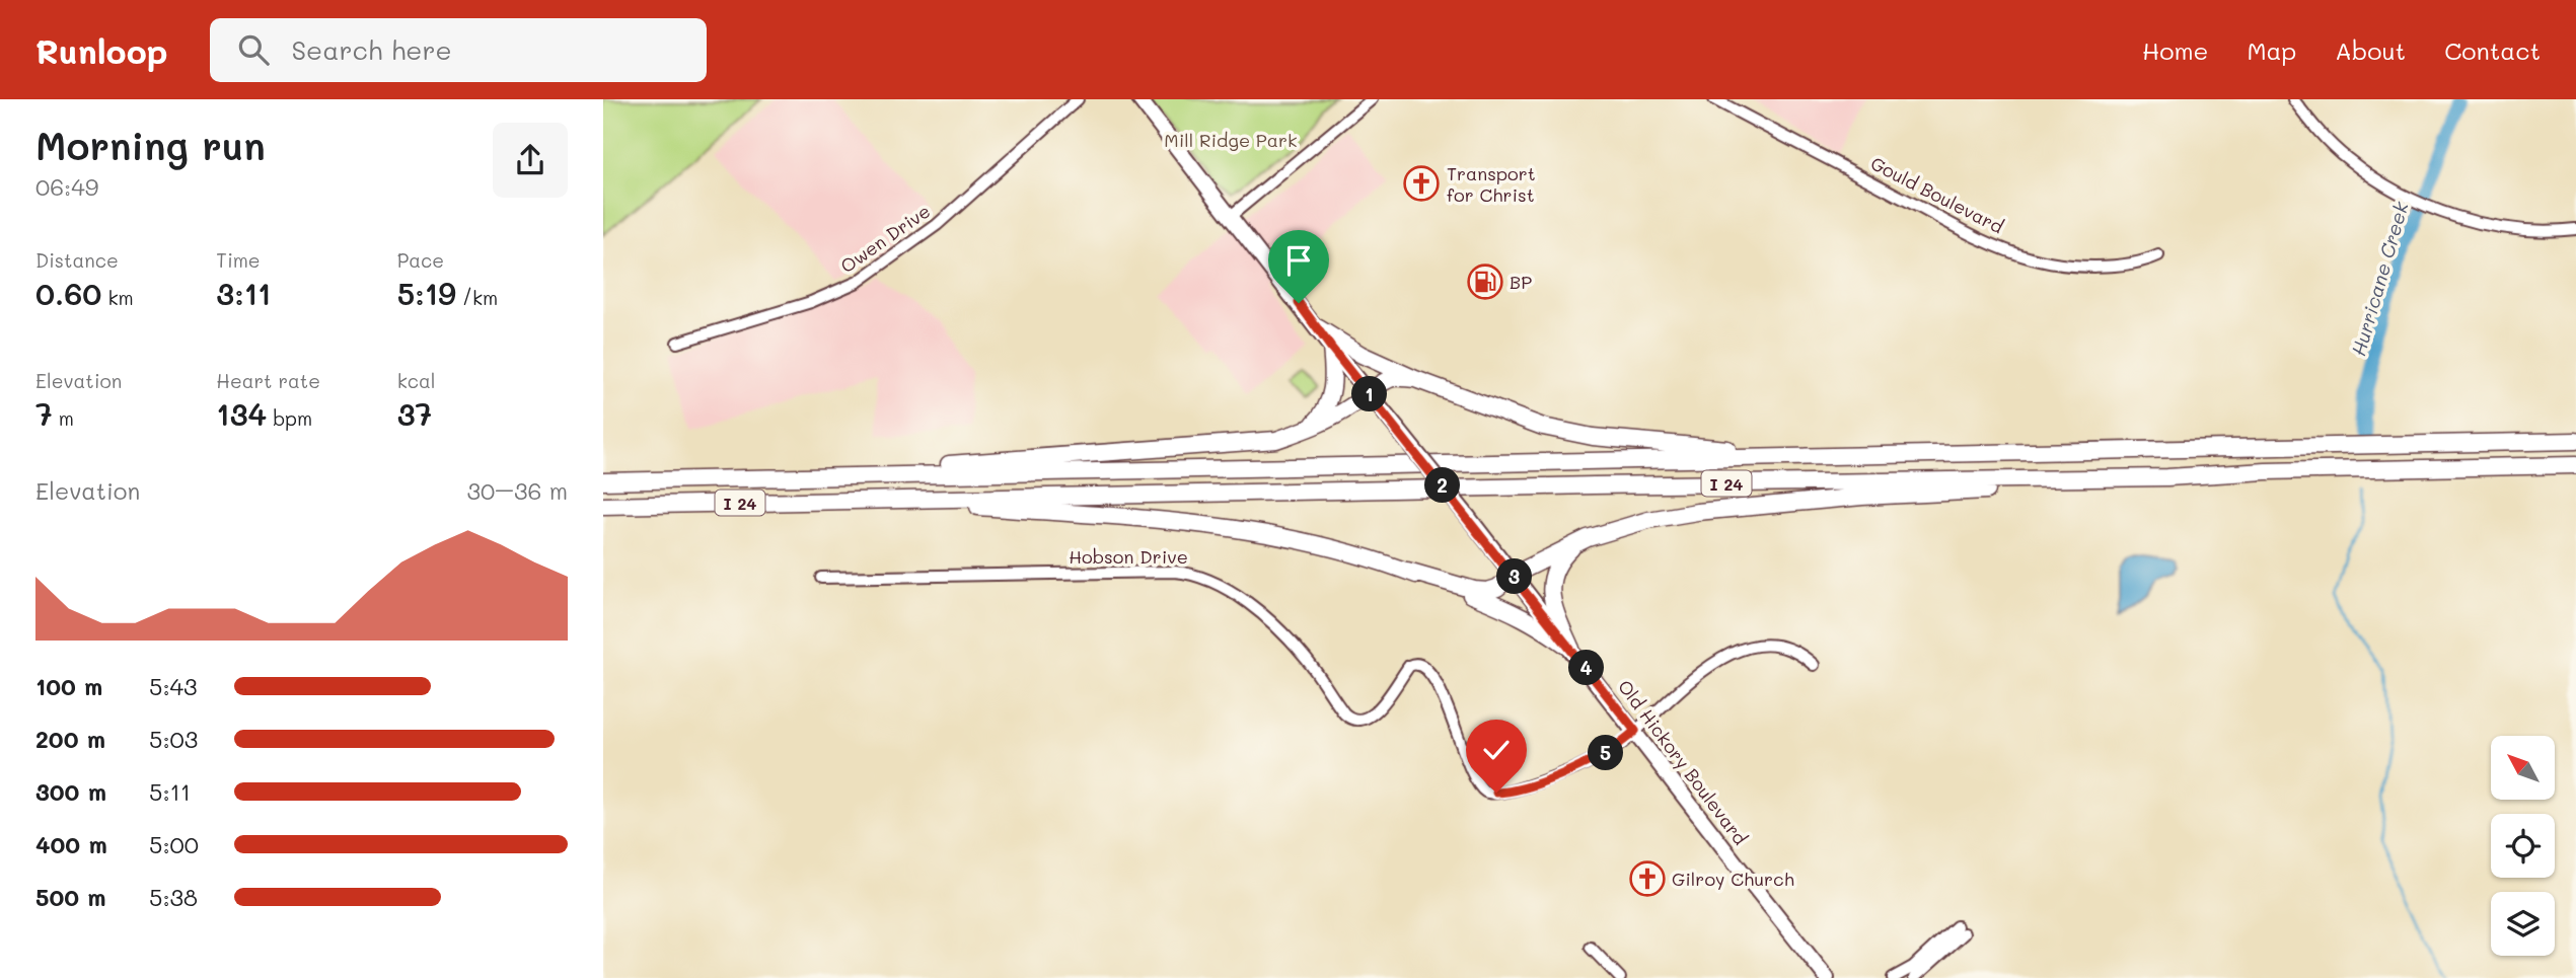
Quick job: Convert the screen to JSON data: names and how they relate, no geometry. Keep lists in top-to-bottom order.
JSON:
{
  "streets": {
    "highway": ["I 24"],
    "main road": ["Old Hickory Boulevard"],
    "street": ["Gould Boulevard", "Owen Drive", "Hobson Drive"]
  },
  "crossings": [
    ["Hobson Drive", "Old Hickory Boulevard"]
  ],
  "water": ["Hurricane Creek"],
  "parks": ["Mill Ridge Park"],
  "places": {
    "church": ["Transport for Christ", "Gilroy Church"],
    "fuel station": ["BP"]
  },
  "north": "top left",
  "page": {
    "header": "Runloop",
    "search": "Search here",
    "nav": [
      "Home",
      "Map",
      "About",
      "Contact"
    ],
    "heading": ["Morning run", "06:49"],
    "stats": [
      ["Distance", "0.60 km"],
      ["Time", "3:11"],
      ["Pace", "5:19 /km"],
      ["Elevation", "7 m"],
      ["Heart rate", "134 bpm"],
      ["kcal", "37"]
    ],
    "pins": [
      "1",
      "2",
      "3",
      "4",
      "5"
    ],
    "chart": ["Elevation", "30–36 m"],
    "list": [
      {
        "name": "100 m",
        "note": "5:43"
      },
      {
        "name": "200 m",
        "note": "5:03"
      },
      {
        "name": "300 m",
        "note": "5:11"
      },
      {
        "name": "400 m",
        "note": "5:00"
      },
      {
        "name": "500 m",
        "note": "5:38"
      }
    ]
  }
}
